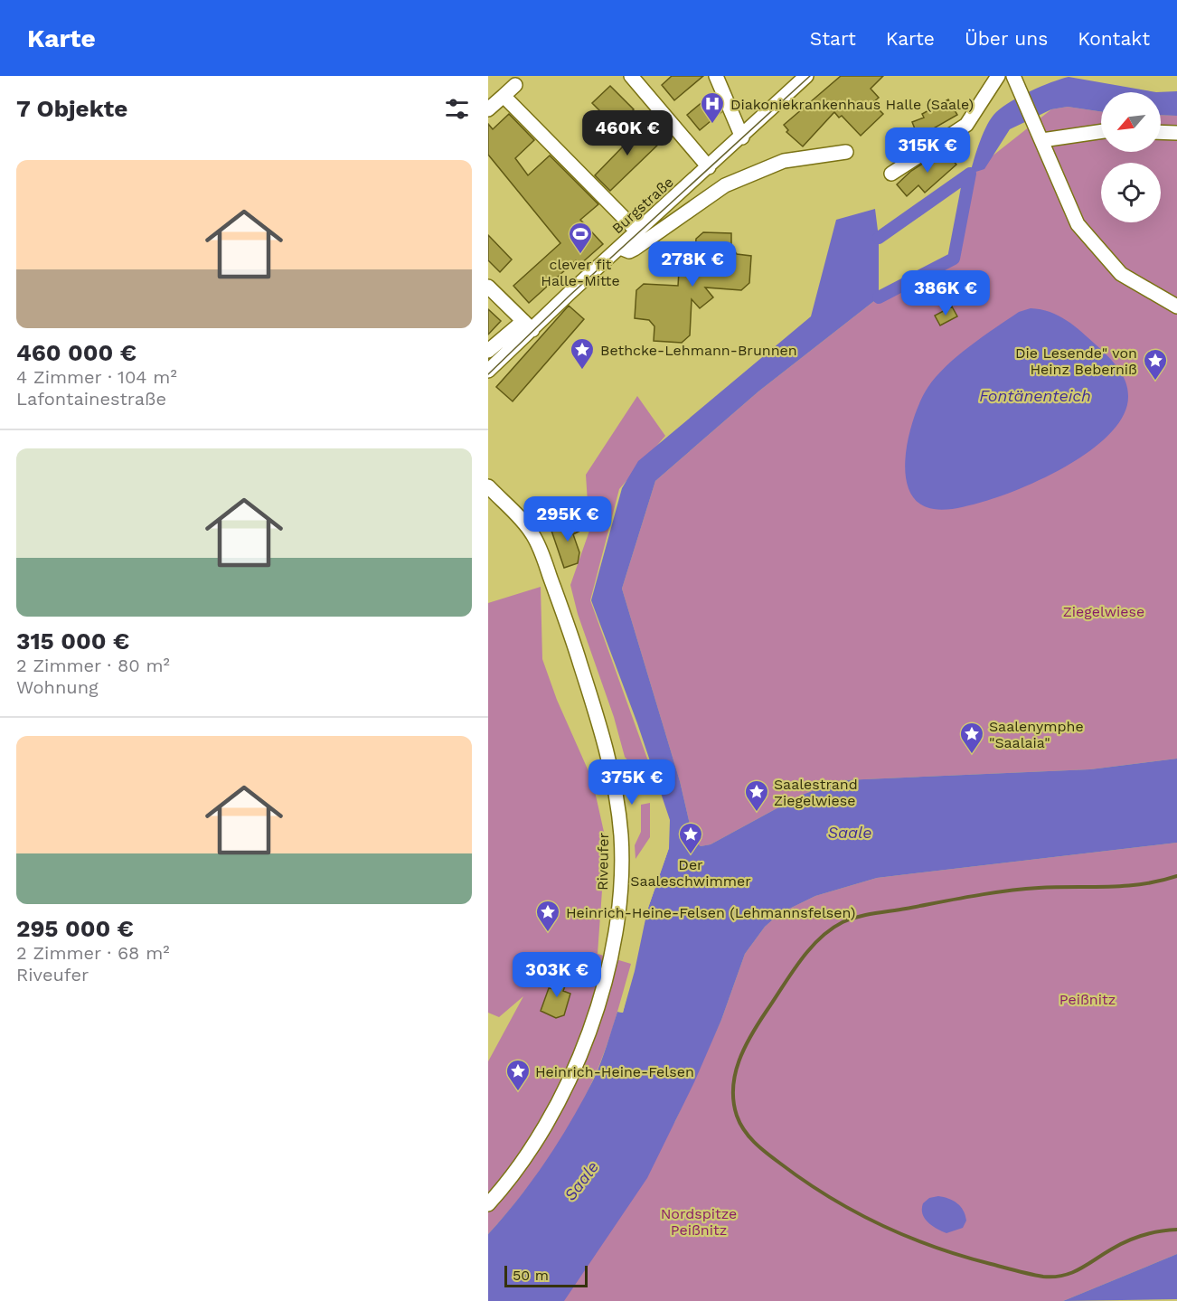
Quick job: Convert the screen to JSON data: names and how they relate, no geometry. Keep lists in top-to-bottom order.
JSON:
{
  "streets": {
    "street": ["Burgstraße", "Riveufer"]
  },
  "water": ["Fontänenteich", "Saale"],
  "parks": ["Ziegelwiese", "Peißnitz", "Nordspitze Peißnitz"],
  "places": {
    "hospital": ["Diakoniekrankenhaus Halle (Saale)"],
    "sports": ["clever fit Halle-Mitte"],
    "place": [
      "Bethcke-Lehmann-Brunnen",
      "Die Lesende\" von Heinz Beberniß",
      "Saalenymphe \"Saalaia\"",
      "Saalestrand Ziegelwiese",
      "Der Saaleschwimmer",
      "Heinrich-Heine-Felsen (Lehmannsfelsen)",
      "Heinrich-Heine-Felsen"
    ]
  },
  "scale_bar": "50 m",
  "north": "bottom left",
  "page": {
    "header": "Karte",
    "nav": [
      "Start",
      "Karte",
      "Über uns",
      "Kontakt"
    ],
    "heading": "7 Objekte",
    "price": [
      "460K €",
      "315K €",
      "278K €",
      "386K €",
      "295K €",
      "375K €",
      "303K €"
    ],
    "list": [
      {
        "name": "460 000 €",
        "note": "4 Zimmer · 104 m² · Lafontainestraße"
      },
      {
        "name": "315 000 €",
        "note": "2 Zimmer · 80 m² · Wohnung"
      },
      {
        "name": "295 000 €",
        "note": "2 Zimmer · 68 m² · Riveufer"
      }
    ],
    "scale": "50 m"
  }
}
